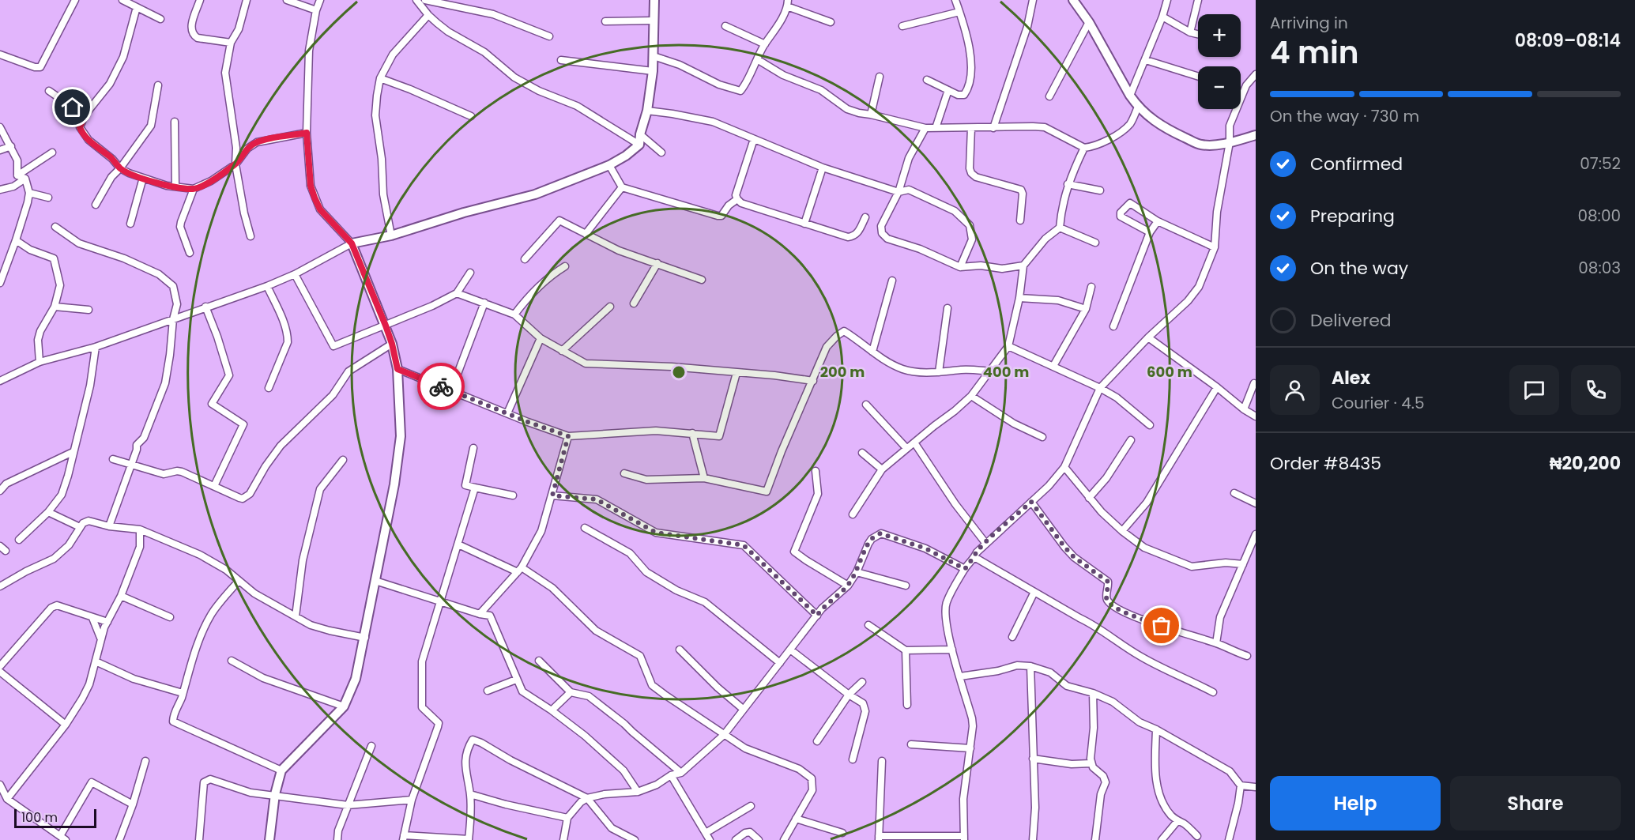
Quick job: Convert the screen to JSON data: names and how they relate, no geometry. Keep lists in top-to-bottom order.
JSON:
{
  "scale_bar": "100 m",
  "page": {
    "heading": ["4 min", "Arriving in", "08:09–08:14"],
    "panel": [
      "Alex",
      "Courier · 4.5",
      "Order #8435",
      "₦20,200"
    ],
    "map_buttons": ["+", "−"],
    "bar": "On the way · 730 m",
    "list": [
      ["Confirmed", "07:52"],
      ["Preparing", "08:00"],
      ["On the way", "08:03"],
      "Delivered"
    ],
    "buttons": ["Help", "Share"],
    "scale": "100 m"
  },
  "rings": ["200 m", "400 m", "600 m"]
}
